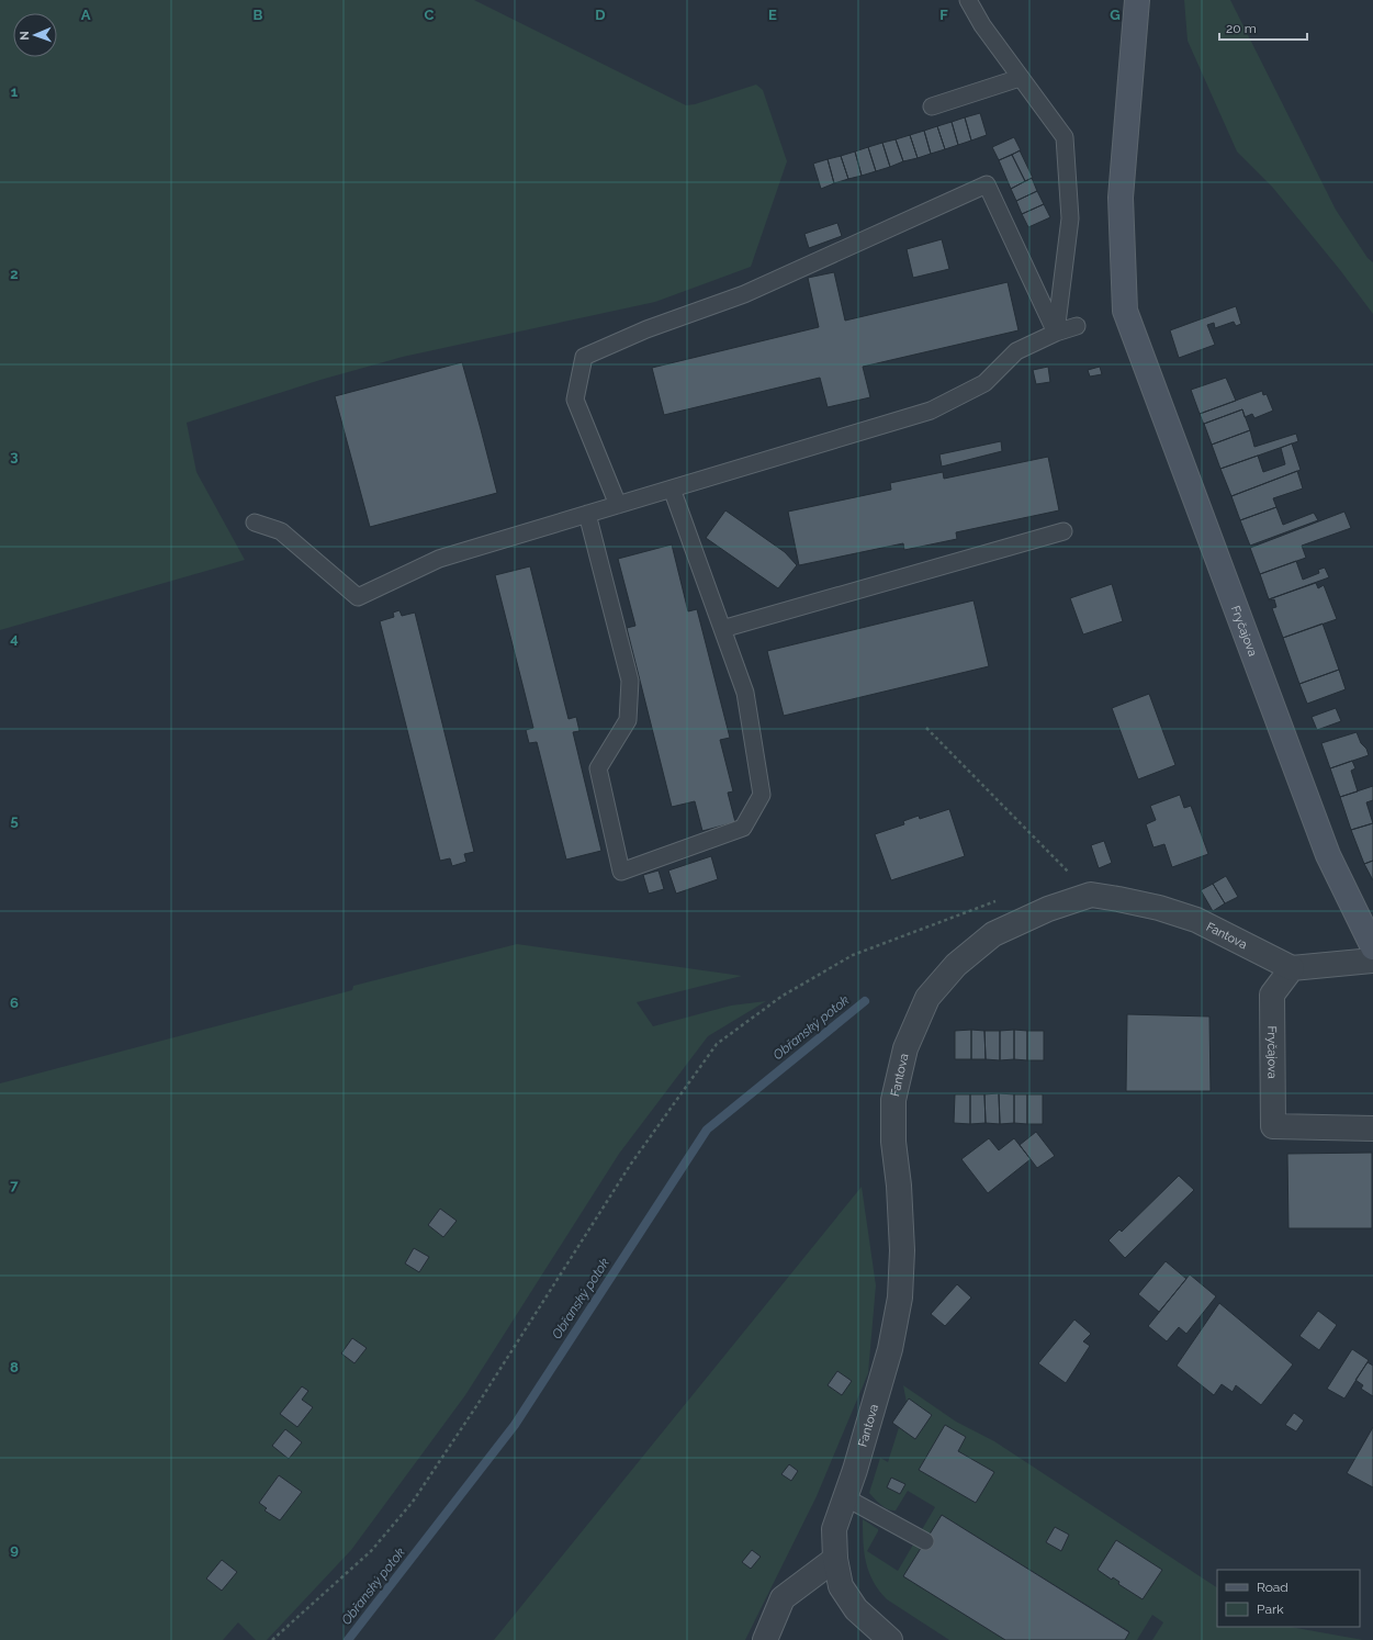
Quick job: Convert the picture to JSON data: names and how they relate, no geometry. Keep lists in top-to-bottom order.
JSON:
{
  "streets": {
    "main road": ["Fryčajova"],
    "street": ["Fantova"]
  },
  "crossings": [
    ["Fryčajova", "Fantova"]
  ],
  "water": ["Obřanský potok"],
  "legend": ["Road", "Park"],
  "scale_bar": "20 m",
  "north": "left",
  "grid": {
    "columns": [
      "A",
      "B",
      "C",
      "D",
      "E",
      "F",
      "G"
    ],
    "rows": [
      "1",
      "2",
      "3",
      "4",
      "5",
      "6",
      "7",
      "8",
      "9"
    ]
  }
}
